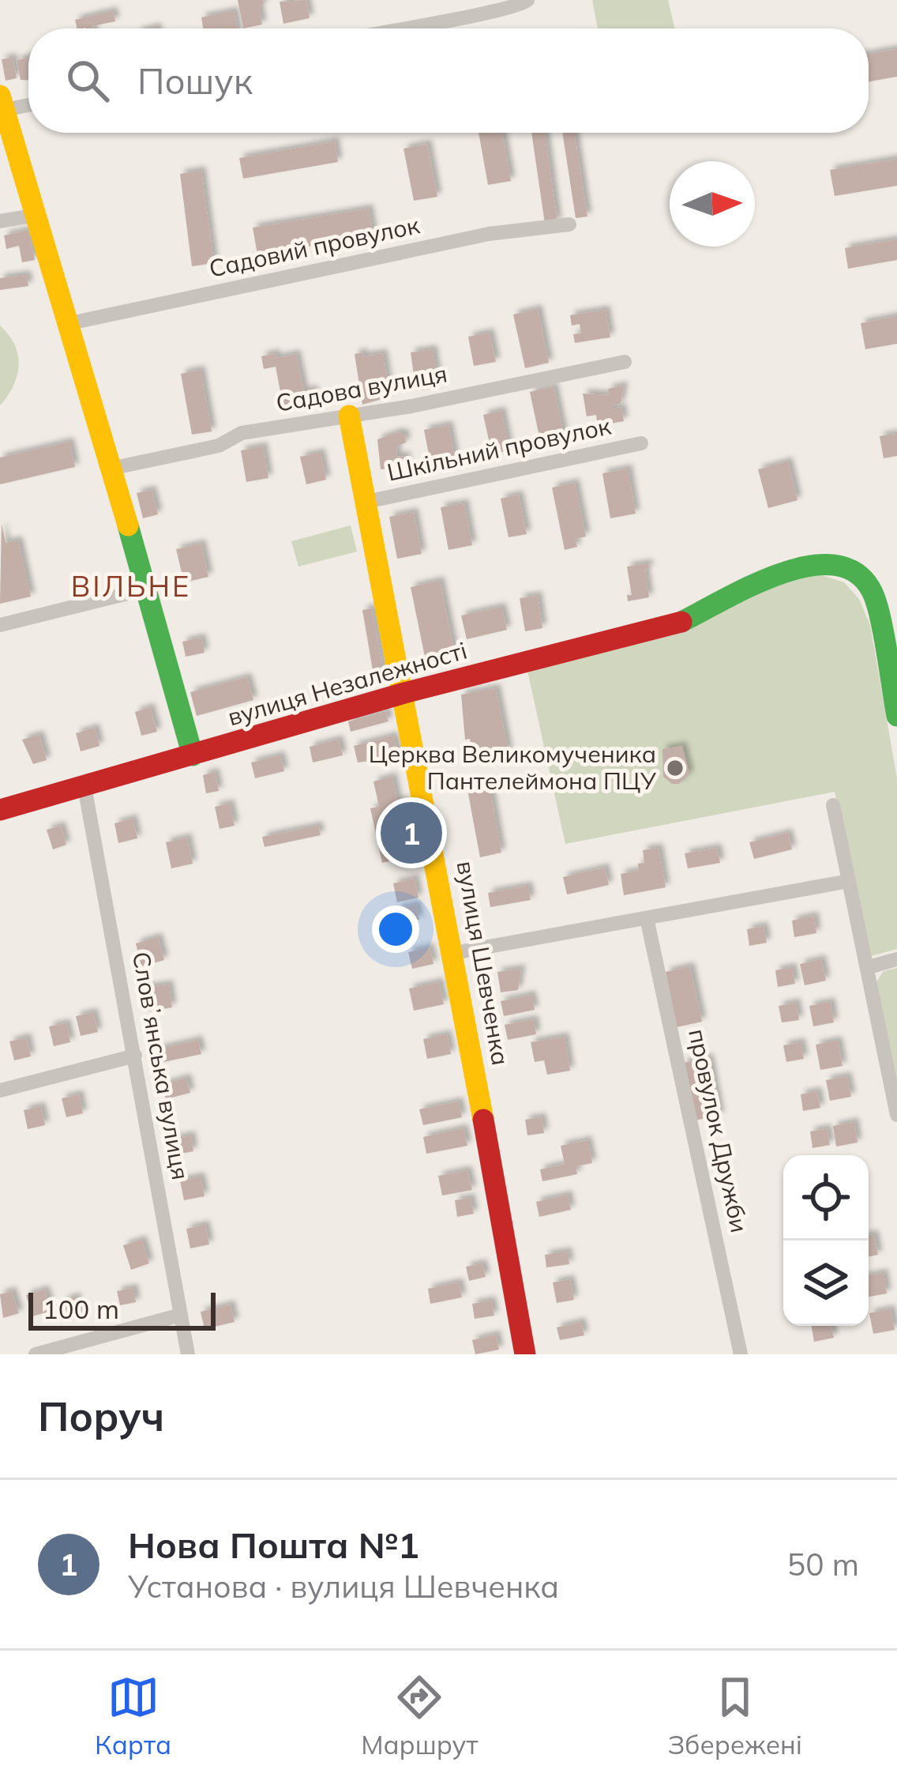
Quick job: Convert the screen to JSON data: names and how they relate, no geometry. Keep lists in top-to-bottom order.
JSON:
{
  "streets": {
    "street": [
      "Садовий провулок",
      "Садова вулиця",
      "Шкільний провулок",
      "вулиця Незалежності",
      "вулиця Шевченка",
      "Словʼянська вулиця",
      "провулок Дружби"
    ]
  },
  "crossings": [
    ["Садова вулиця", "вулиця Шевченка"],
    ["Шкільний провулок", "вулиця Шевченка"],
    ["вулиця Незалежності", "вулиця Шевченка"],
    ["вулиця Незалежності", "Словʼянська вулиця"]
  ],
  "districts": ["ВІЛЬНЕ"],
  "places": ["Церква Великомученика Пантелеймона ПЦУ"],
  "scale_bar": "100 m",
  "north": "right",
  "page": {
    "search": "Пошук",
    "pins": "1",
    "scale": "100 m",
    "heading": "Поруч",
    "list": [
      {
        "mark": "1",
        "name": "Нова Пошта №1",
        "note": "Установа · вулиця Шевченка",
        "value": "50 m"
      }
    ],
    "nav": ["Карта", "Маршрут", "Збережені"]
  }
}
